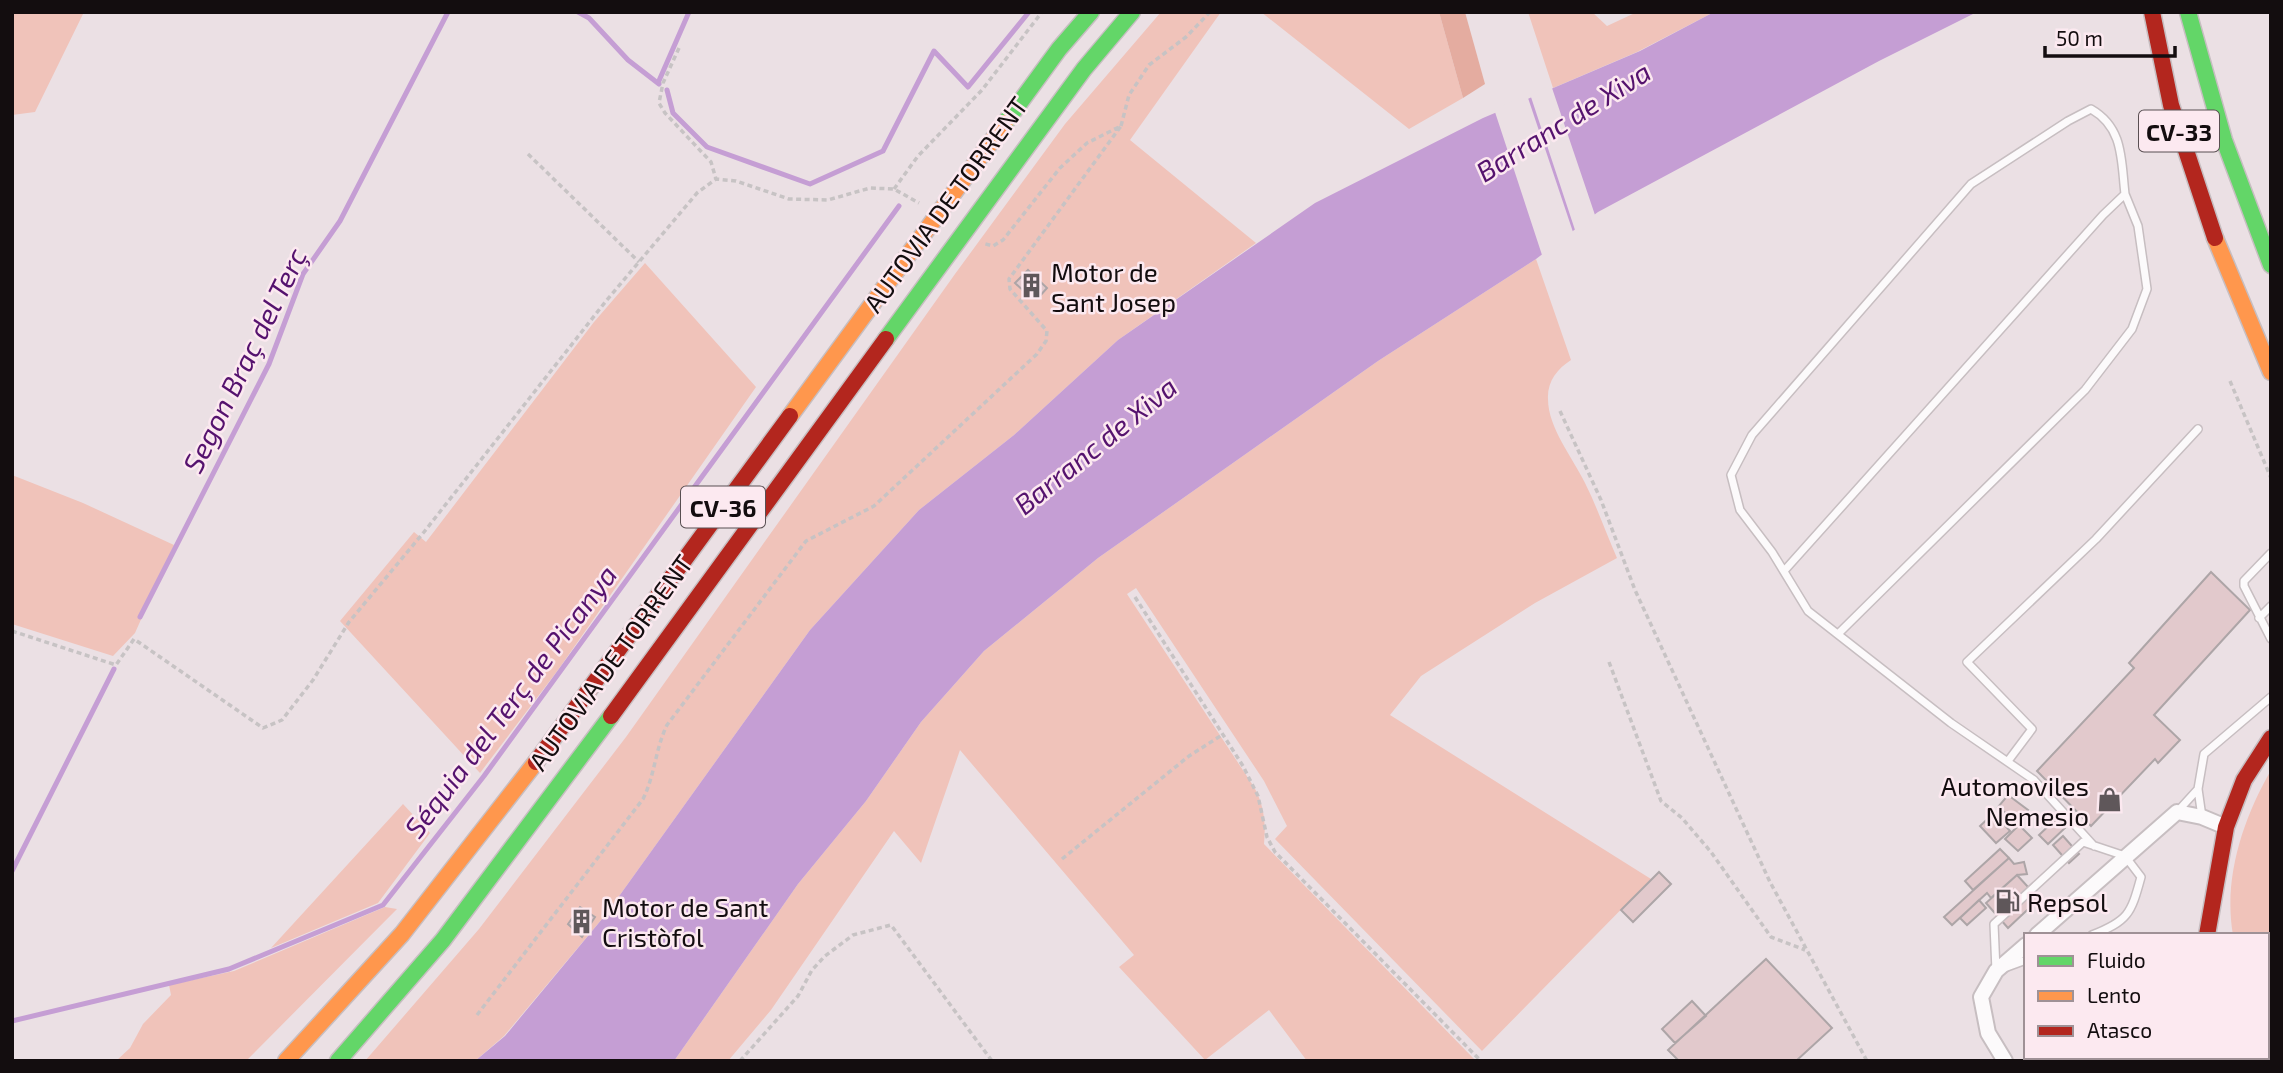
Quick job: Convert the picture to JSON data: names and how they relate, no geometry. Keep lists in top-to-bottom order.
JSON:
{
  "streets": {
    "main road": ["CV-33", "AUTOVIA DE TORRENT", "CV-36"]
  },
  "water": ["Barranc de Xiva", "Segon Braç del Terç", "Séquia del Terç de Picanya"],
  "places": {
    "building": ["Motor de Sant Josep", "Motor de Sant Cristòfol"],
    "shop": ["Automoviles Nemesio"],
    "fuel station": ["Repsol"]
  },
  "legend": ["Fluido", "Lento", "Atasco"],
  "scale_bar": "50 m"
}
